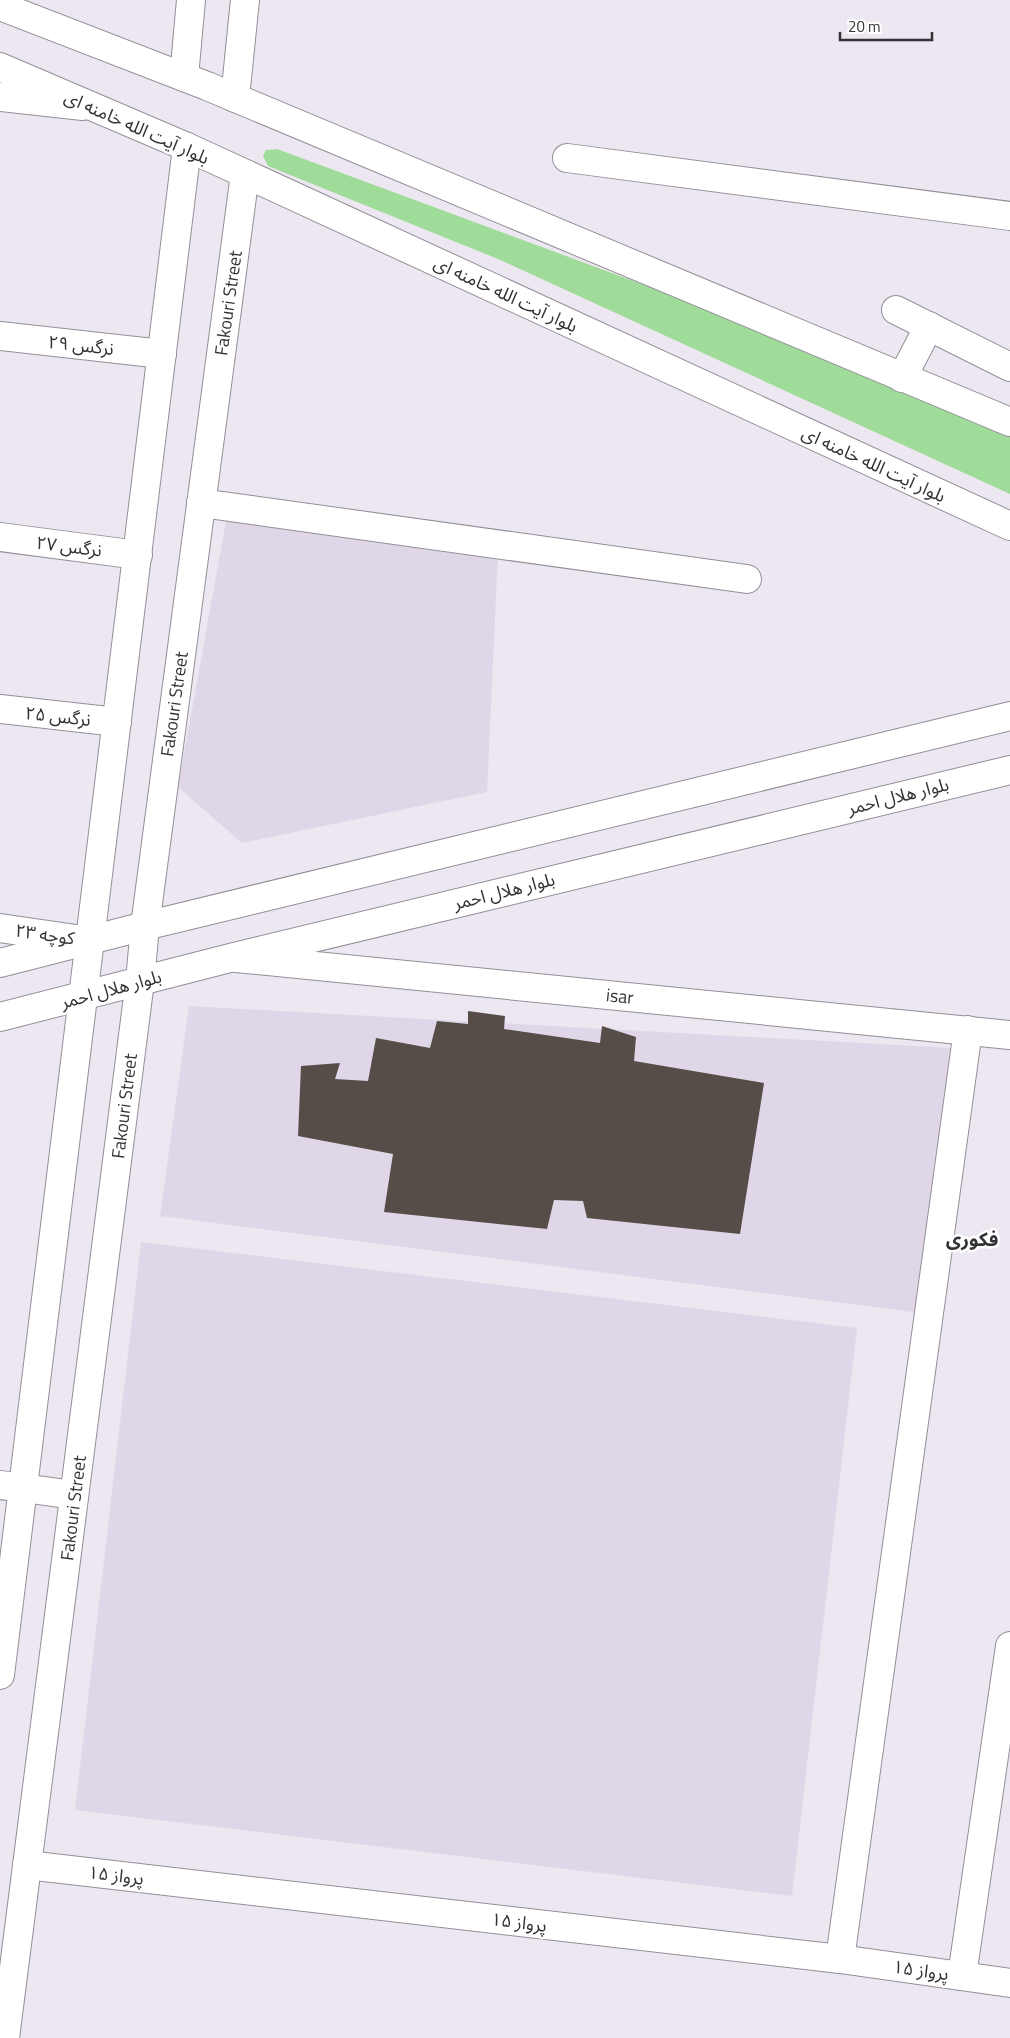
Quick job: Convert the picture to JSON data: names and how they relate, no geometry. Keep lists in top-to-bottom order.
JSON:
{
  "streets": {
    "street": [
      "بلوار آیت الله خامنه ای",
      "Fakouri Street",
      "نرگس ۲۹",
      "نرگس ۲۷",
      "نرگس ۲۵",
      "بلوار هلال احمر",
      "کوچه ۲۳",
      "isar",
      "پرواز ۱۵"
    ]
  },
  "crossings": [
    ["بلوار آیت الله خامنه ای", "Fakouri Street"],
    ["Fakouri Street", "بلوار هلال احمر"],
    ["Fakouri Street", "پرواز ۱۵"],
    ["بلوار هلال احمر", "isar"]
  ],
  "districts": ["فکوری"],
  "scale_bar": "20 m"
}
